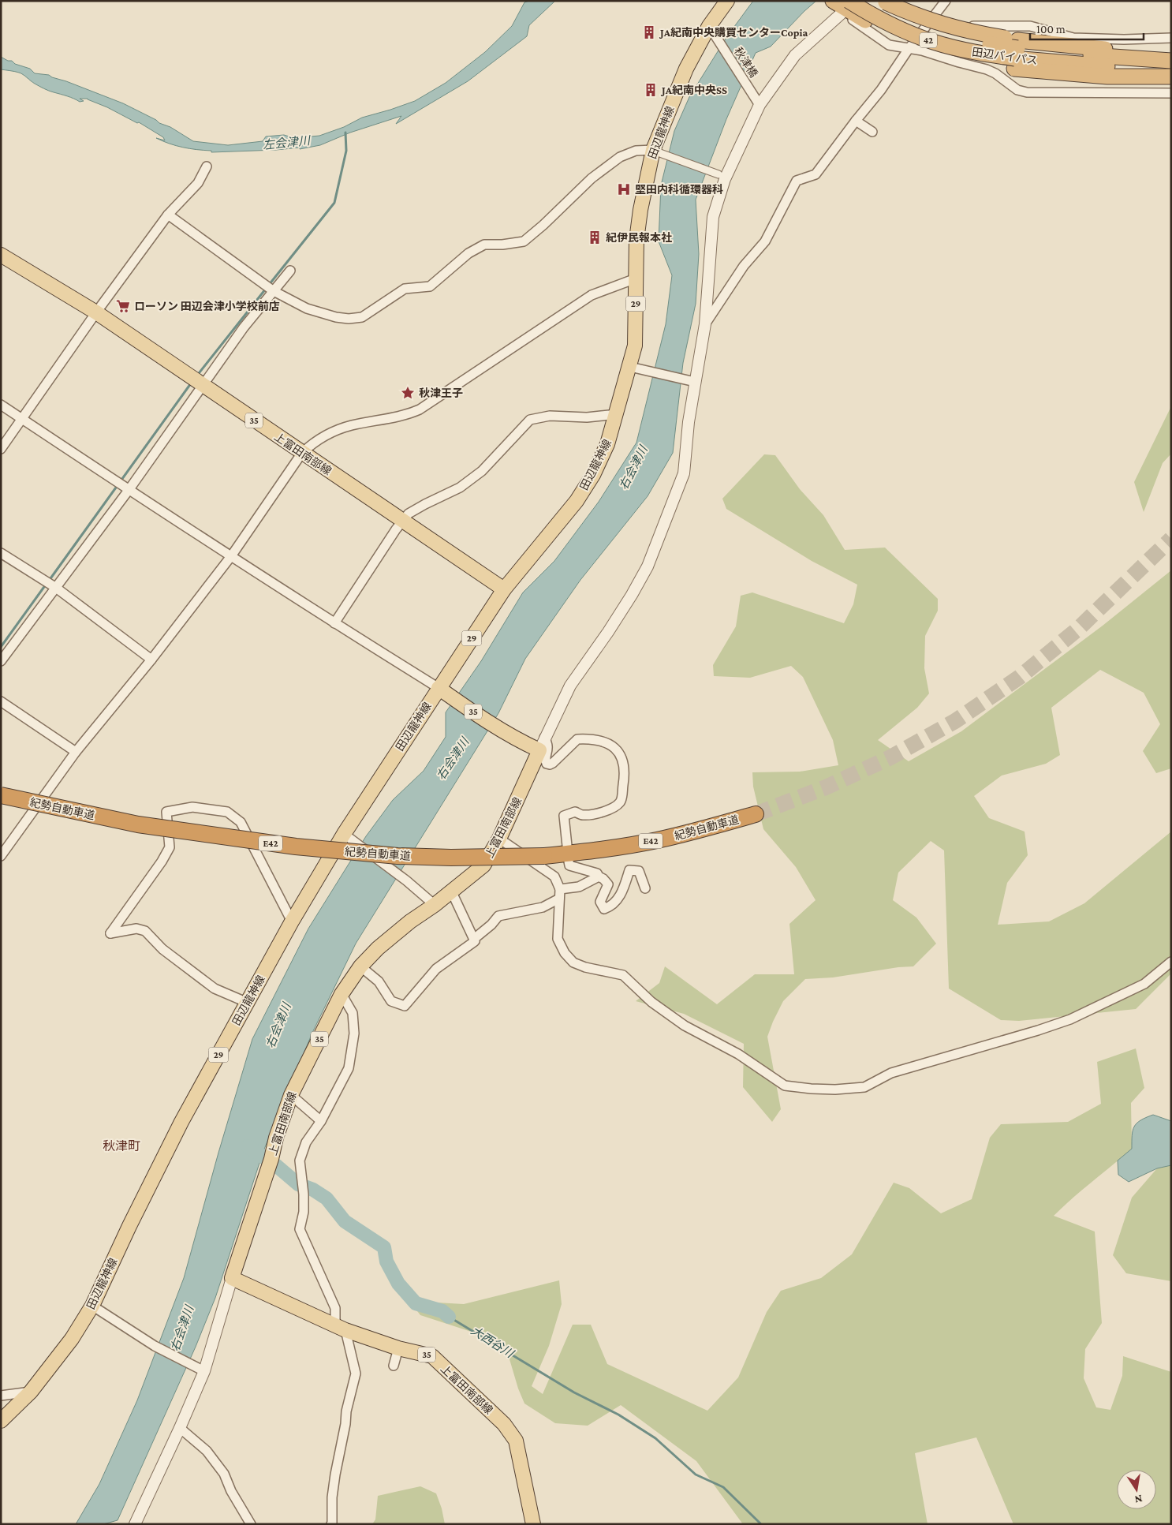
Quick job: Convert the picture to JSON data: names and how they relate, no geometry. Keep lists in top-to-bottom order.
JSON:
{
  "streets": {
    "highway": [
      "42",
      "田辺バイパス",
      "紀勢自動車道",
      "E42"
    ],
    "main road": [
      "田辺龍神線",
      "29",
      "35",
      "上富田南部線"
    ],
    "street": ["秋津橋"]
  },
  "crossings": [
    ["秋津橋", "田辺龍神線"],
    ["田辺龍神線", "35"],
    ["田辺龍神線", "上富田南部線"],
    ["35", "上富田南部線"]
  ],
  "districts": ["秋津町"],
  "water": ["左会津川", "右会津川", "大西谷川"],
  "places": {
    "building": ["JA紀南中央購買センターCopia", "JA紀南中央SS", "紀伊民報本社"],
    "hospital": ["堅田内科循環器科"],
    "supermarket": ["ローソン 田辺会津小学校前店"],
    "place": ["秋津王子"]
  },
  "scale_bar": "100 m",
  "north": "bottom"
}
